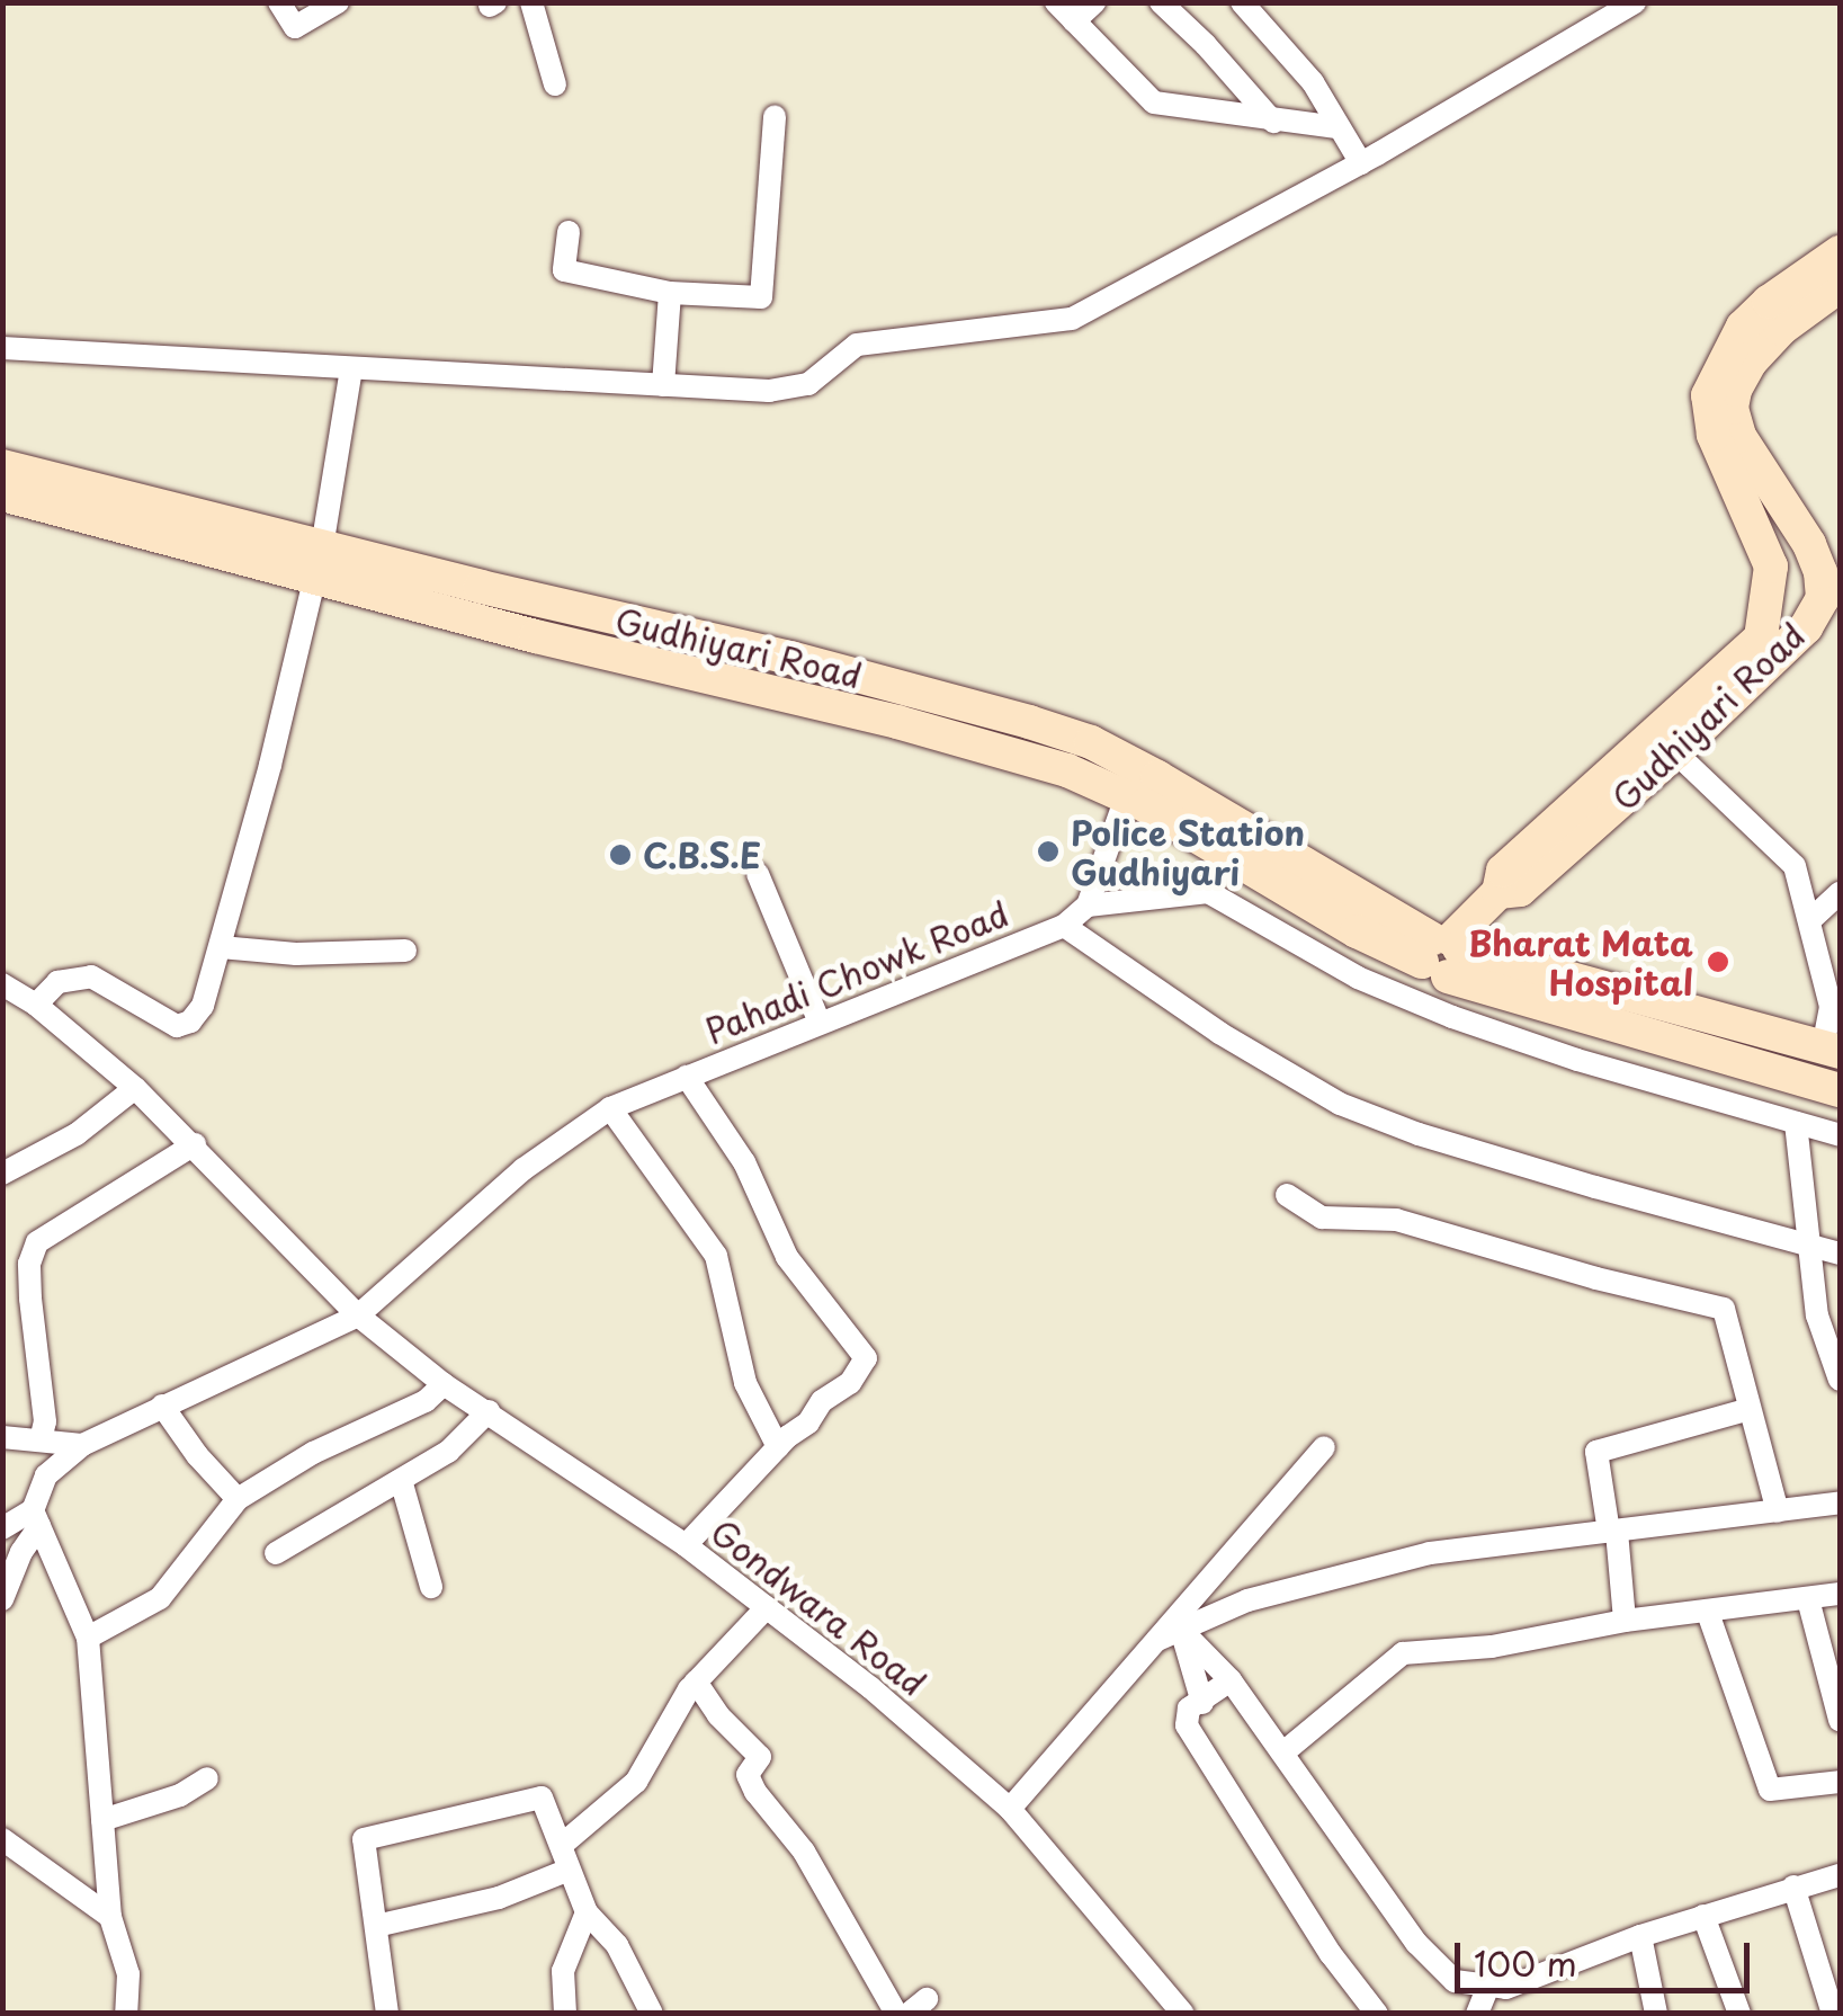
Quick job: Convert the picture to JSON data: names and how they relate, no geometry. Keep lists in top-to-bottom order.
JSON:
{
  "streets": {
    "street": ["Gudhiyari Road", "Pahadi Chowk Road", "Gondwara Road"]
  },
  "crossings": [
    ["Pahadi Chowk Road", "Gondwara Road"]
  ],
  "places": ["Police Station Gudhiyari", "C.B.S.E", "Bharat Mata Hospital"],
  "scale_bar": "100 m"
}
